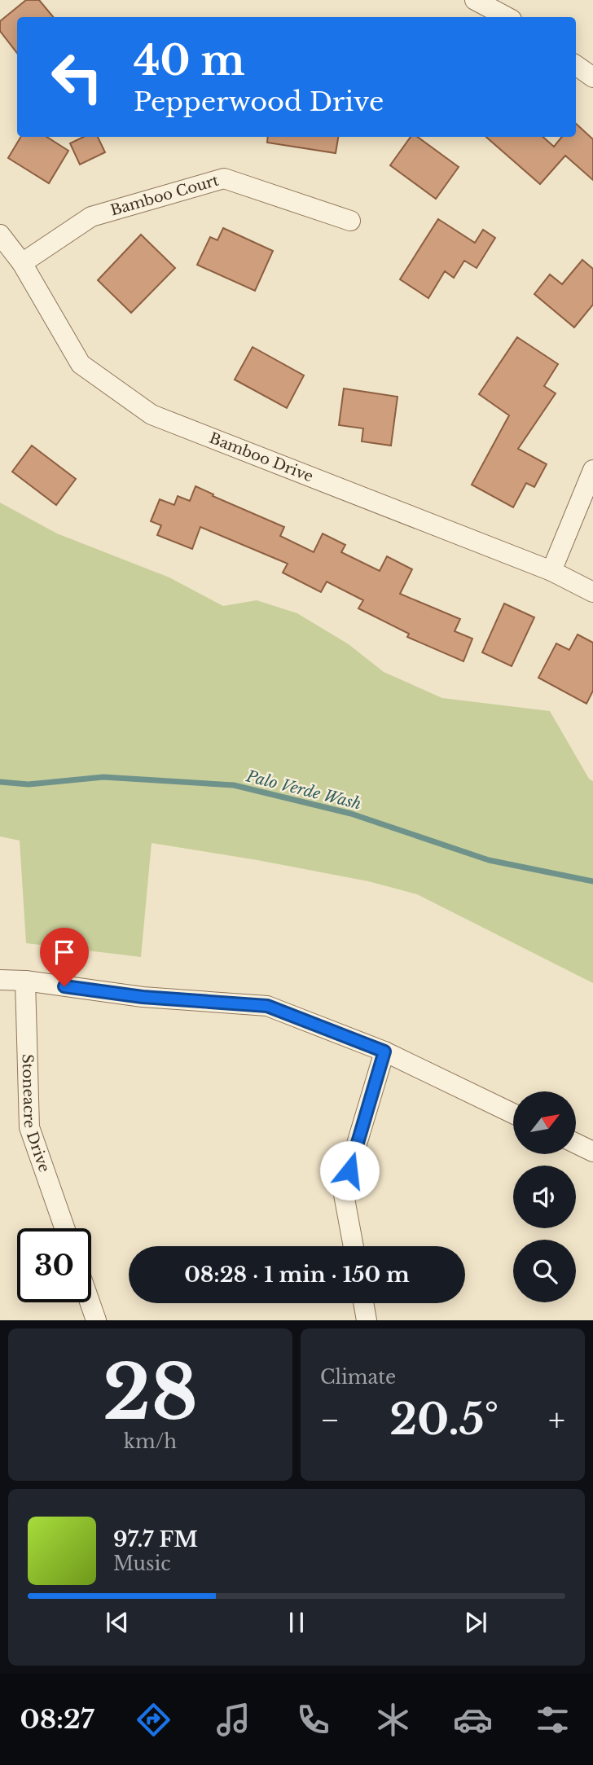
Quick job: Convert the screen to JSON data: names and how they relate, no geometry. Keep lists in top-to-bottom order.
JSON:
{
  "streets": {
    "street": ["Bamboo Court", "Bamboo Drive", "Stoneacre Drive"]
  },
  "crossings": [
    ["Bamboo Court", "Bamboo Drive"]
  ],
  "water": ["Palo Verde Wash"],
  "north": "top right",
  "page": {
    "turn": ["40 m", "Pepperwood Drive"],
    "limit": "30",
    "trip": "08:28 · 1 min · 150 m",
    "tile": [
      ["28", "km/h"],
      "Climate"
    ],
    "heat": ["−", "20.5°", "+"],
    "song": ["97.7 FM", "Music"],
    "tabs": "08:27"
  }
}
